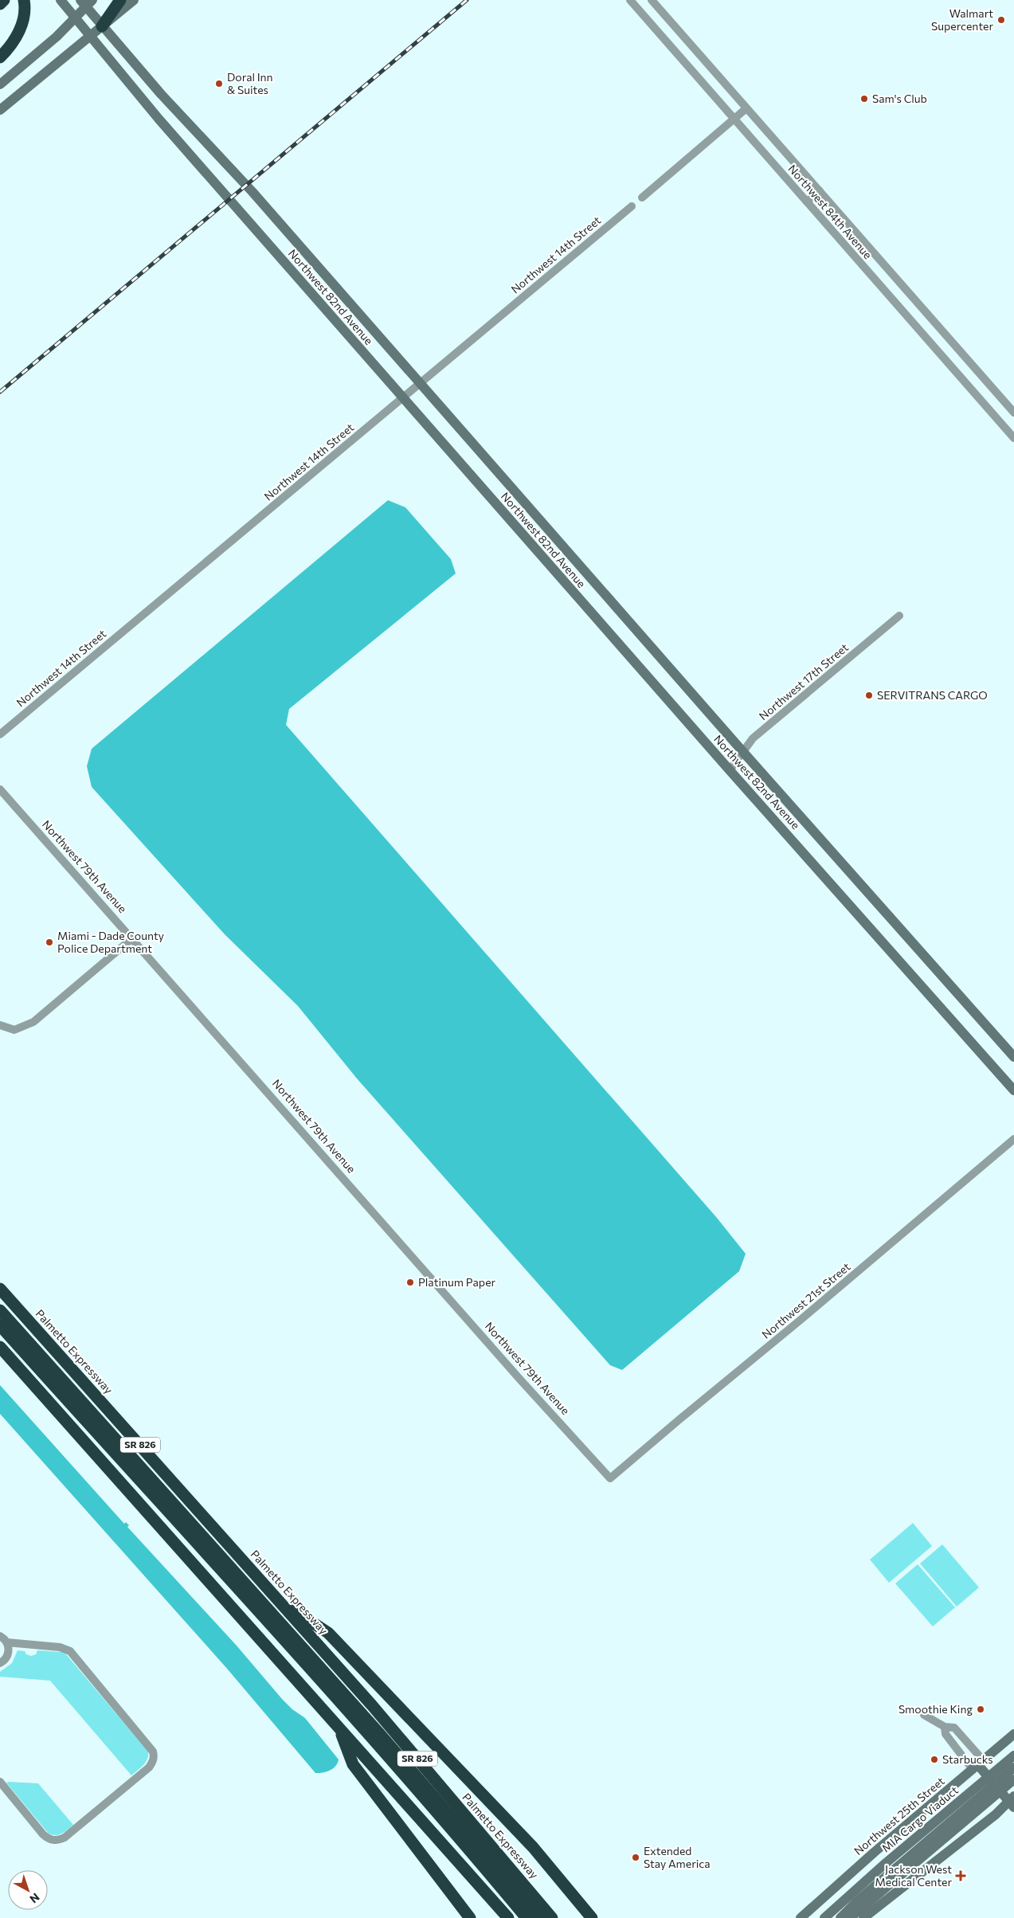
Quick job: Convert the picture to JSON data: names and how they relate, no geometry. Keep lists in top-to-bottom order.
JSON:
{
  "streets": {
    "highway": ["Palmetto Expressway", "SR 826"],
    "street": [
      "Northwest 84th Avenue",
      "Northwest 14th Street",
      "Northwest 82nd Avenue",
      "Northwest 17th Street",
      "Northwest 79th Avenue",
      "Northwest 21st Street",
      "Northwest 25th Street",
      "MIA Cargo Viaduct"
    ]
  },
  "crossings": [
    ["Northwest 14th Street", "Northwest 82nd Avenue"],
    ["Northwest 82nd Avenue", "Northwest 17th Street"],
    ["Northwest 79th Avenue", "Northwest 21st Street"]
  ],
  "places": {
    "other": [
      "Walmart Supercenter",
      "Doral Inn & Suites",
      "Sam's Club",
      "SERVITRANS CARGO",
      "Miami - Dade County Police Department",
      "Platinum Paper",
      "Smoothie King",
      "Starbucks",
      "Extended Stay America"
    ],
    "health": ["Jackson West Medical Center"]
  },
  "north": "bottom right"
}
